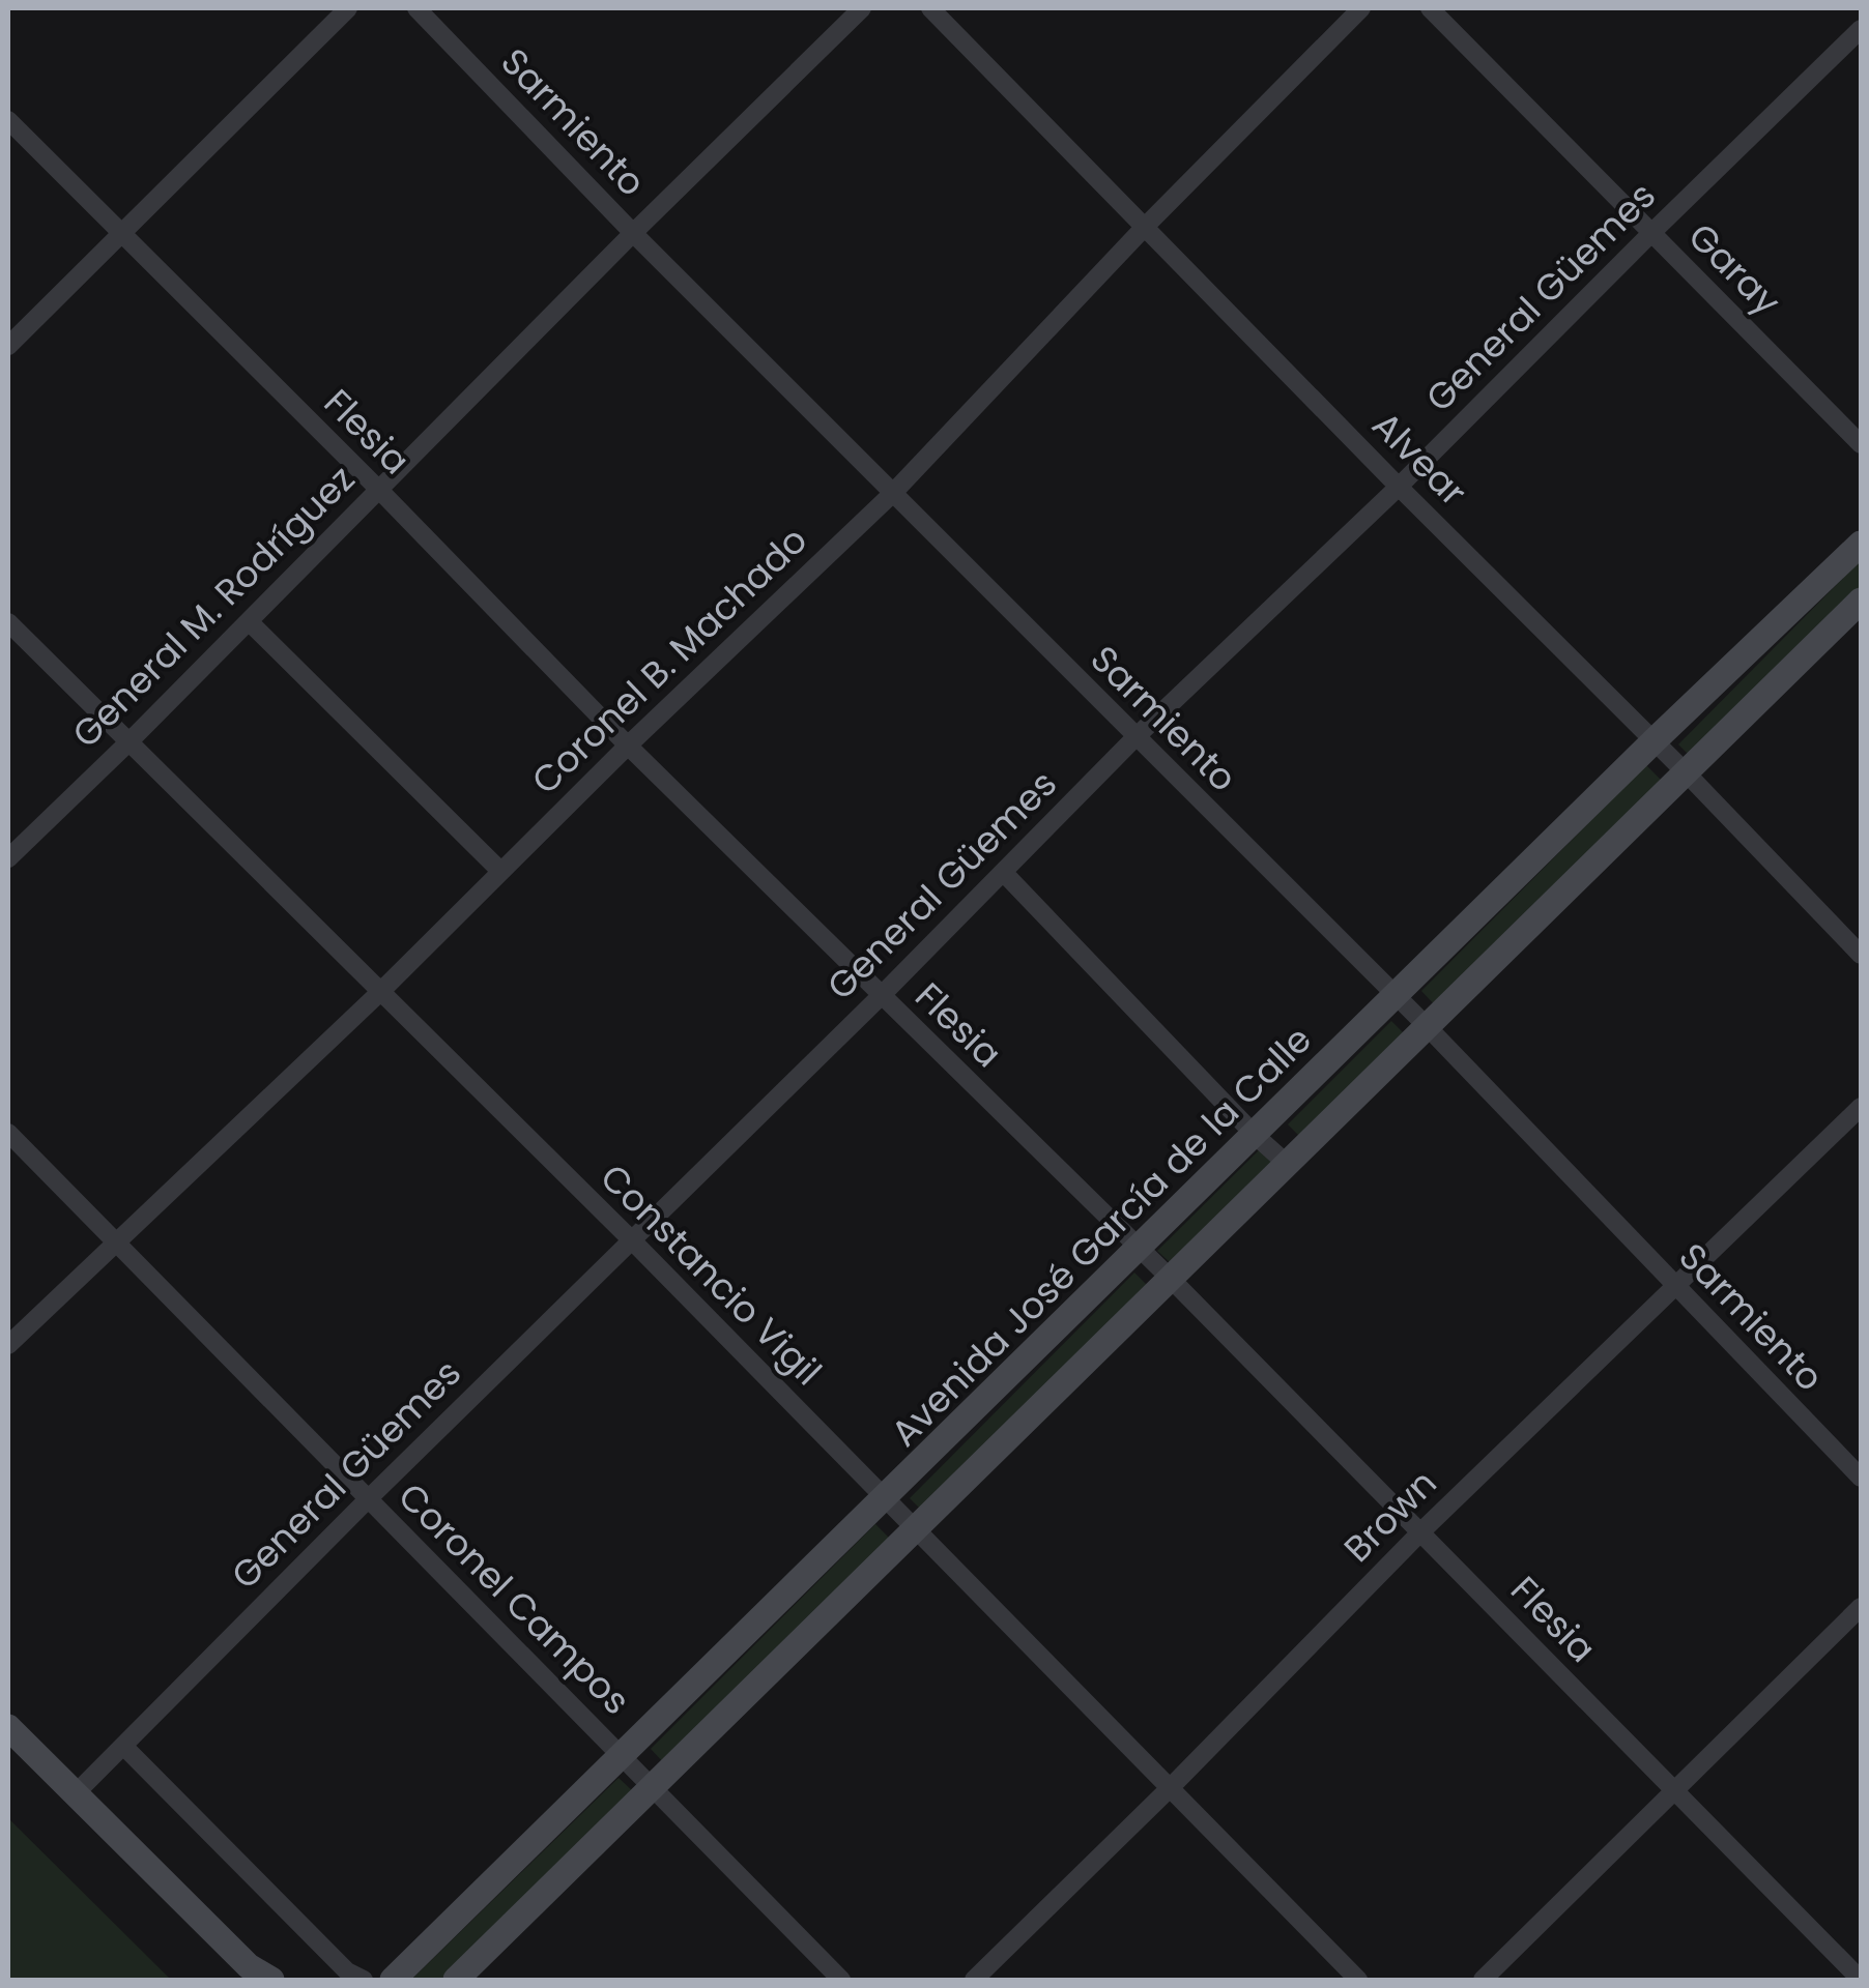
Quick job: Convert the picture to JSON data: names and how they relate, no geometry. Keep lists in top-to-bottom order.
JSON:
{
  "streets": {
    "main road": ["Avenida José García de la Calle"],
    "street": [
      "Sarmiento",
      "Garay",
      "General Güemes",
      "Flesia",
      "Alvear",
      "General M. Rodríguez",
      "Coronel B. Machado",
      "Constancio Vigil",
      "Brown",
      "Coronel Campos"
    ]
  },
  "crossings": [
    ["Sarmiento", "General Güemes"],
    ["Sarmiento", "General M. Rodríguez"],
    ["Sarmiento", "Coronel B. Machado"],
    ["Sarmiento", "Avenida José García de la Calle"],
    ["Sarmiento", "Brown"],
    ["Garay", "General Güemes"],
    ["General Güemes", "Flesia"],
    ["General Güemes", "Alvear"],
    ["General Güemes", "Constancio Vigil"],
    ["General Güemes", "Coronel Campos"],
    ["Flesia", "General M. Rodríguez"],
    ["Flesia", "Coronel B. Machado"],
    ["Flesia", "Avenida José García de la Calle"],
    ["Flesia", "Brown"],
    ["Alvear", "Coronel B. Machado"],
    ["Alvear", "Avenida José García de la Calle"],
    ["General M. Rodríguez", "Constancio Vigil"],
    ["Coronel B. Machado", "Constancio Vigil"],
    ["Coronel B. Machado", "Coronel Campos"],
    ["Avenida José García de la Calle", "Constancio Vigil"],
    ["Avenida José García de la Calle", "Coronel Campos"],
    ["Constancio Vigil", "Brown"]
  ]
}
